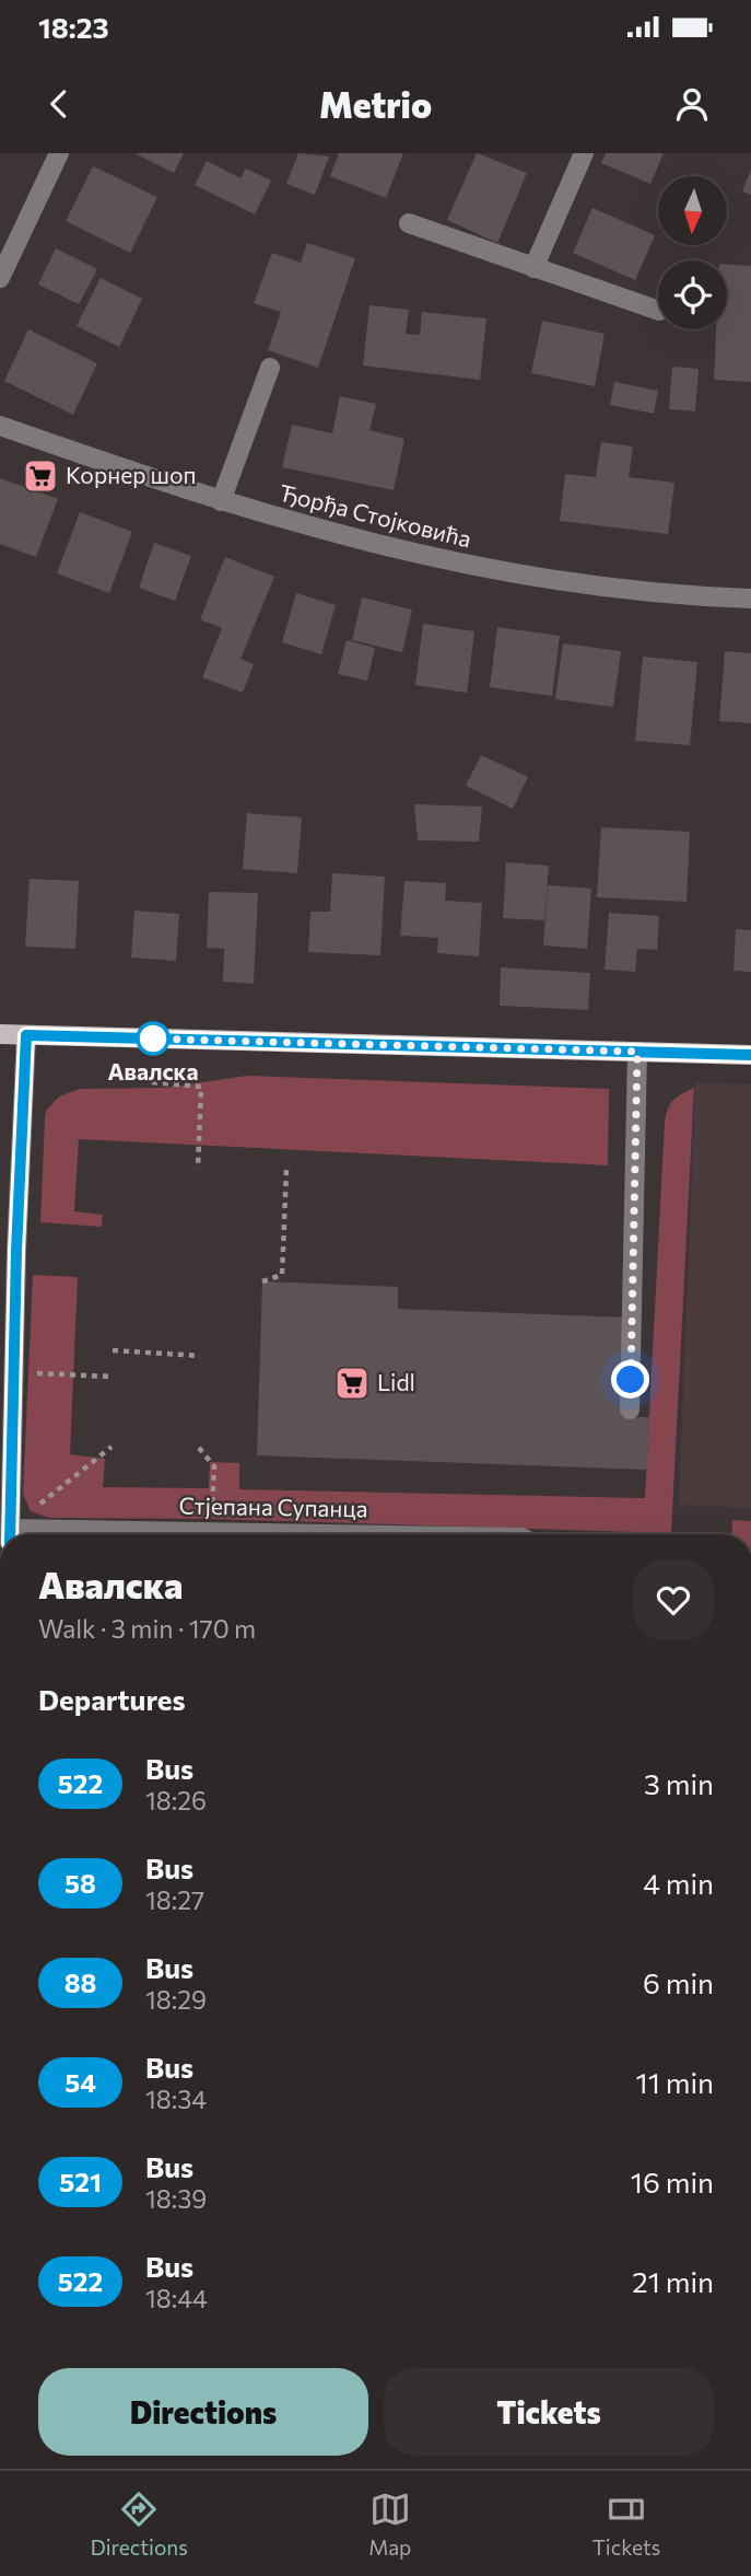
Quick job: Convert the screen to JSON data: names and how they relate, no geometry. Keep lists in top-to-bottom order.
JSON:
{
  "streets": {
    "street": ["Ђорђа Стојковића", "Стјепана Супанца"]
  },
  "places": {
    "supermarket": ["Корнер шоп", "Lidl"],
    "other": ["Авалска"]
  },
  "lines": ["bus line 522"],
  "north": "bottom",
  "page": {
    "status": "18:23",
    "header": "Metrio",
    "heading": [
      ["Авалска", "Walk · 3 min · 170 m"],
      "Departures"
    ],
    "list": [
      {
        "mark": "522",
        "name": "Bus",
        "note": "18:26",
        "value": "3 min"
      },
      {
        "mark": "58",
        "name": "Bus",
        "note": "18:27",
        "value": "4 min"
      },
      {
        "mark": "88",
        "name": "Bus",
        "note": "18:29",
        "value": "6 min"
      },
      {
        "mark": "54",
        "name": "Bus",
        "note": "18:34",
        "value": "11 min"
      },
      {
        "mark": "521",
        "name": "Bus",
        "note": "18:39",
        "value": "16 min"
      },
      {
        "mark": "522",
        "name": "Bus",
        "note": "18:44",
        "value": "21 min"
      }
    ],
    "buttons": ["Directions", "Tickets"],
    "tabs": ["Directions", "Map", "Tickets"]
  }
}
